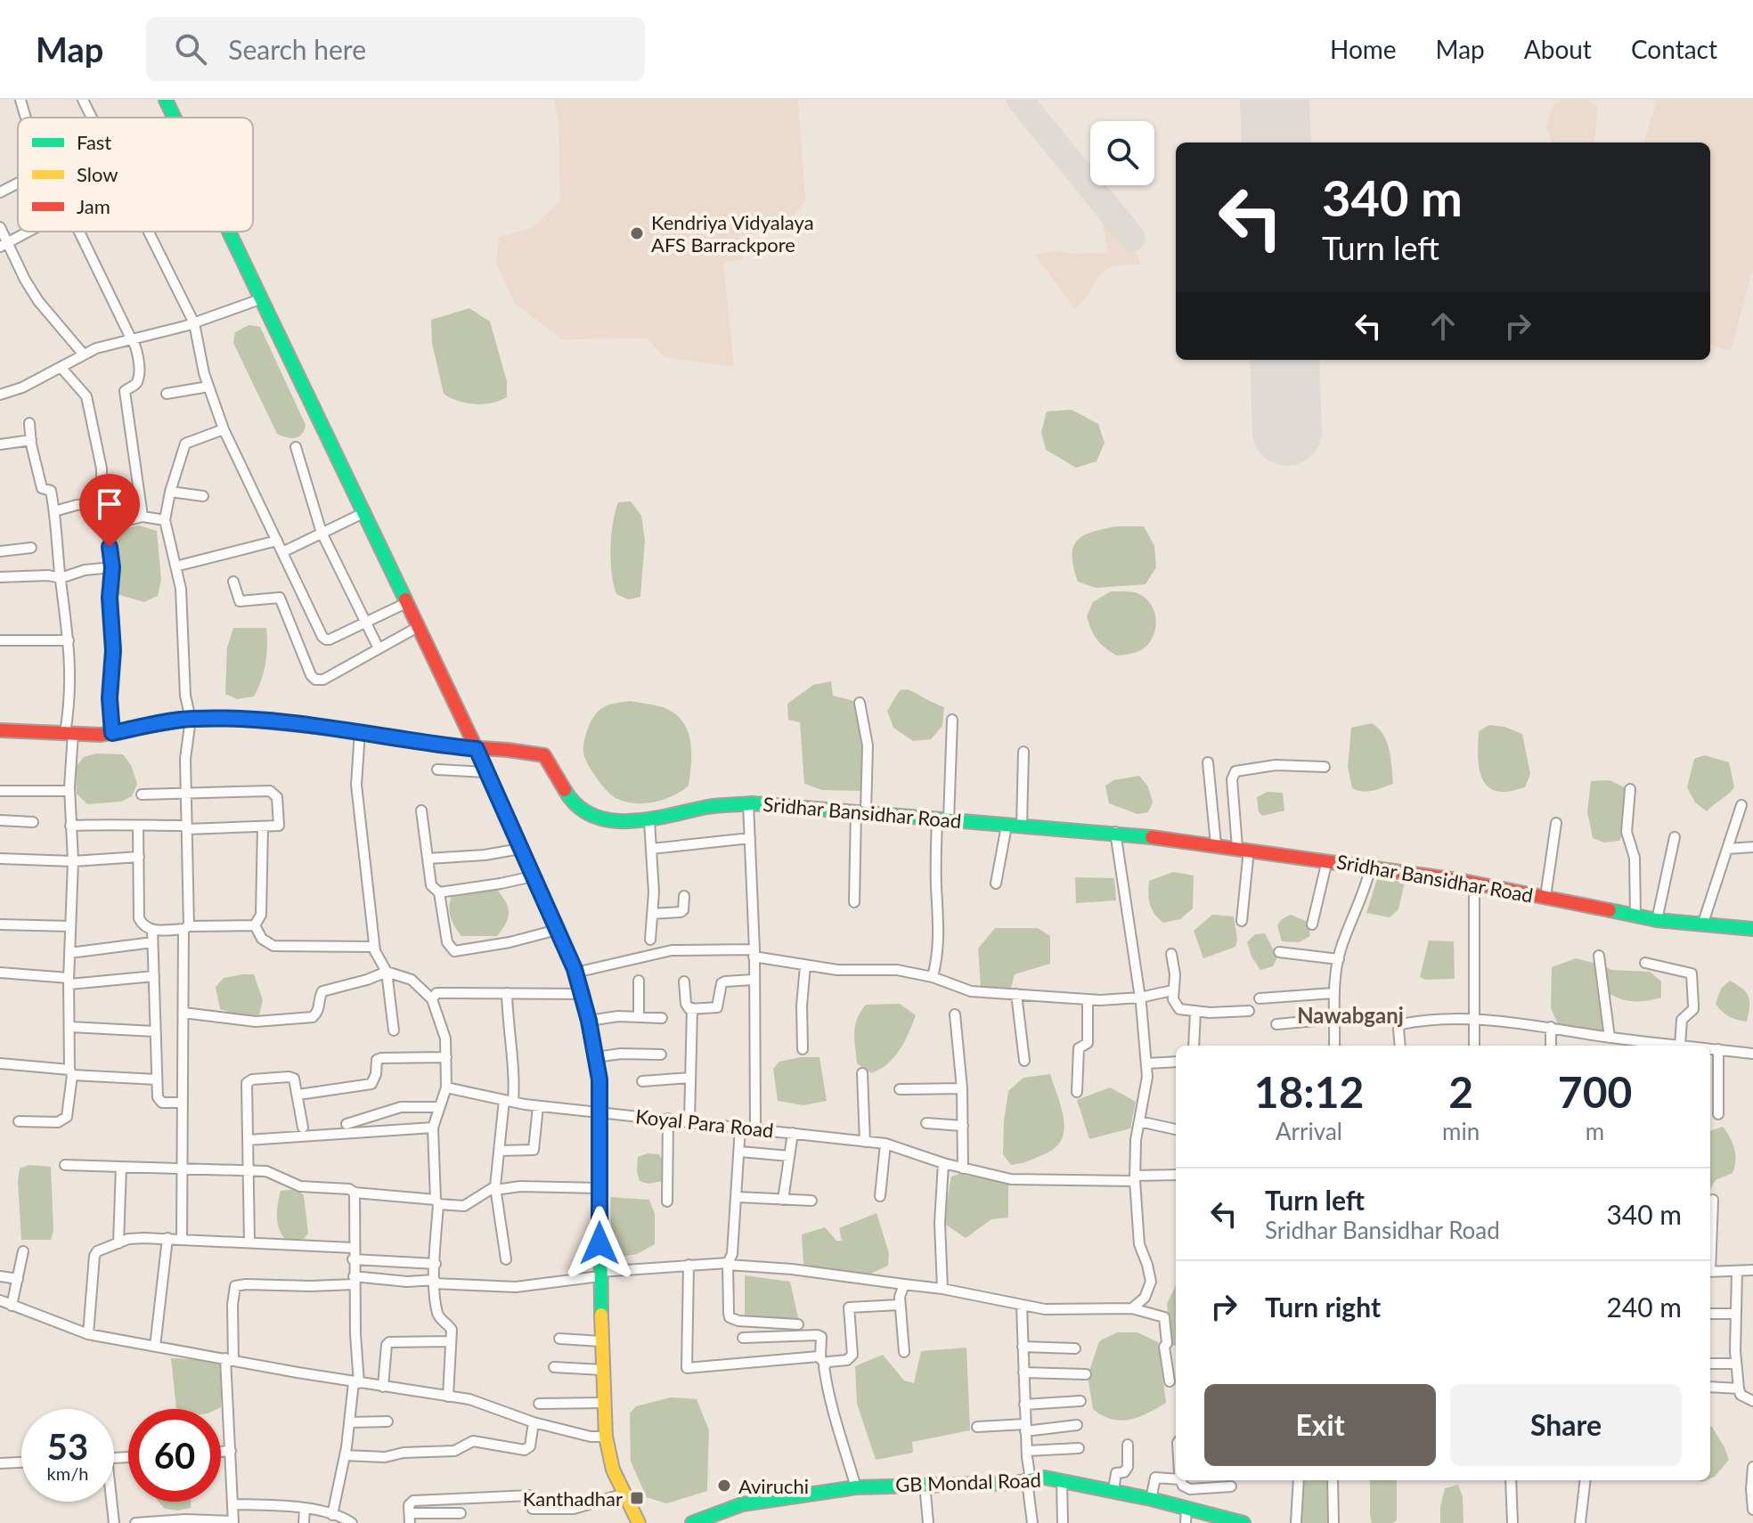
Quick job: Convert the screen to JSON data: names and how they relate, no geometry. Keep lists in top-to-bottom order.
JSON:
{
  "streets": {
    "street": ["Sridhar Bansidhar Road", "Koyal Para Road", "GB Mondal Road"]
  },
  "districts": ["Nawabganj"],
  "places": {
    "other": ["Kendriya Vidyalaya AFS Barrackpore", "Aviruchi"],
    "transit": ["Kanthadhar"]
  },
  "legend": ["Fast", "Slow", "Jam"],
  "page": {
    "header": "Map",
    "search": "Search here",
    "nav": [
      "Home",
      "Map",
      "About",
      "Contact"
    ],
    "turn": ["340 m", "Turn left"],
    "eta": [
      "18:12",
      "Arrival",
      "2",
      "min",
      "700",
      "m"
    ],
    "list": [
      {
        "name": "Turn left",
        "note": "Sridhar Bansidhar Road",
        "value": "340 m"
      },
      {
        "name": "Turn right",
        "value": "240 m"
      }
    ],
    "buttons": ["Exit", "Share"],
    "speed": "53 km/h",
    "limit": "60"
  }
}
